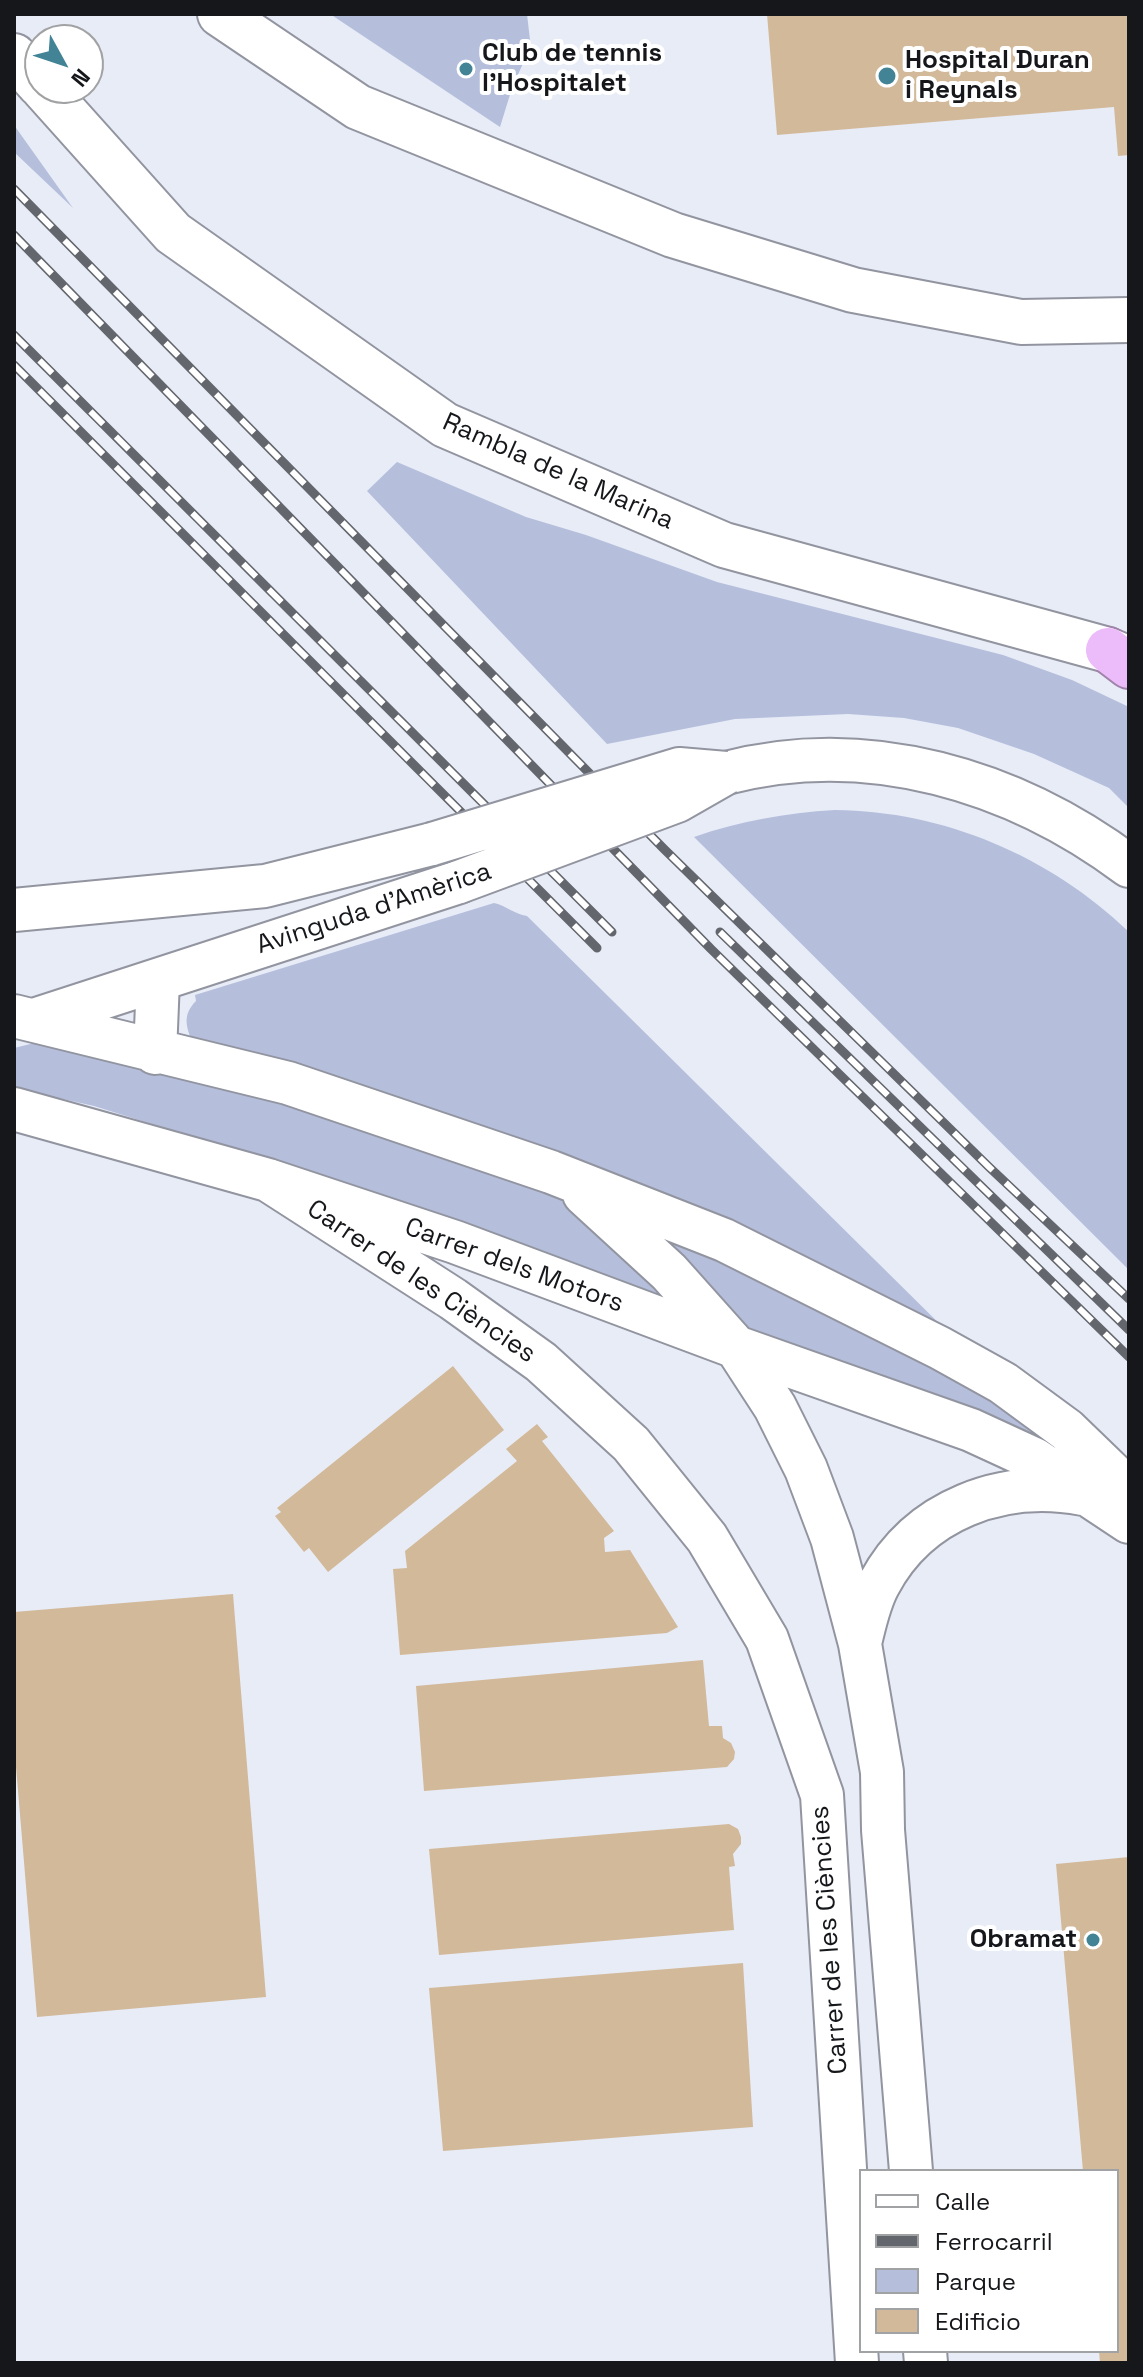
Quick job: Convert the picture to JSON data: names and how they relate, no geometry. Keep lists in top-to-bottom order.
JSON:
{
  "streets": {
    "street": [
      "Rambla de la Marina",
      "Avinguda d'Amèrica",
      "Carrer dels Motors",
      "Carrer de les Ciències"
    ]
  },
  "crossings": [
    ["Avinguda d'Amèrica", "Carrer dels Motors"],
    ["Carrer dels Motors", "Carrer de les Ciències"]
  ],
  "places": ["Club de tennis l'Hospitalet", "Hospital Duran i Reynals", "Obramat"],
  "legend": [
    "Calle",
    "Ferrocarril",
    "Parque",
    "Edificio"
  ],
  "north": "bottom right"
}
